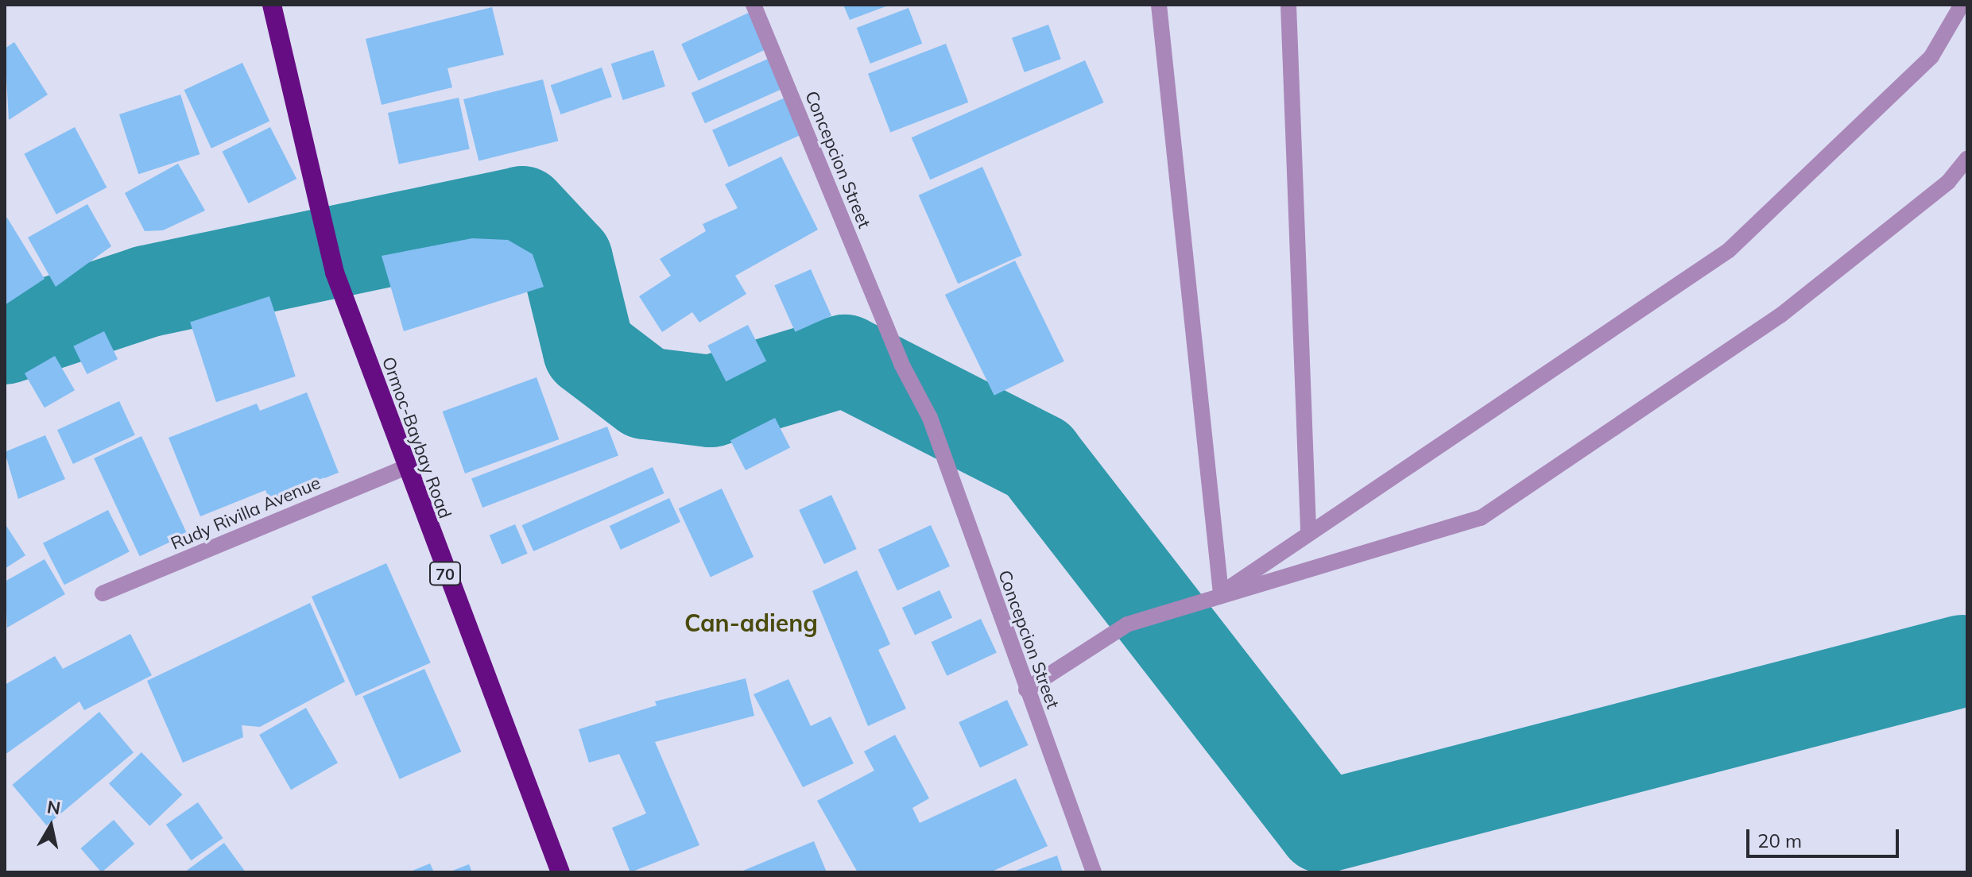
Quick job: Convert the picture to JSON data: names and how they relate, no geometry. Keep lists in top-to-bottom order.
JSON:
{
  "streets": {
    "highway": ["Ormoc-Baybay Road", "70"],
    "street": ["Concepcion Street", "Rudy Rivilla Avenue"]
  },
  "crossings": [
    ["Ormoc-Baybay Road", "Rudy Rivilla Avenue"]
  ],
  "districts": ["Can-adieng"],
  "scale_bar": "20 m",
  "north": "top"
}
